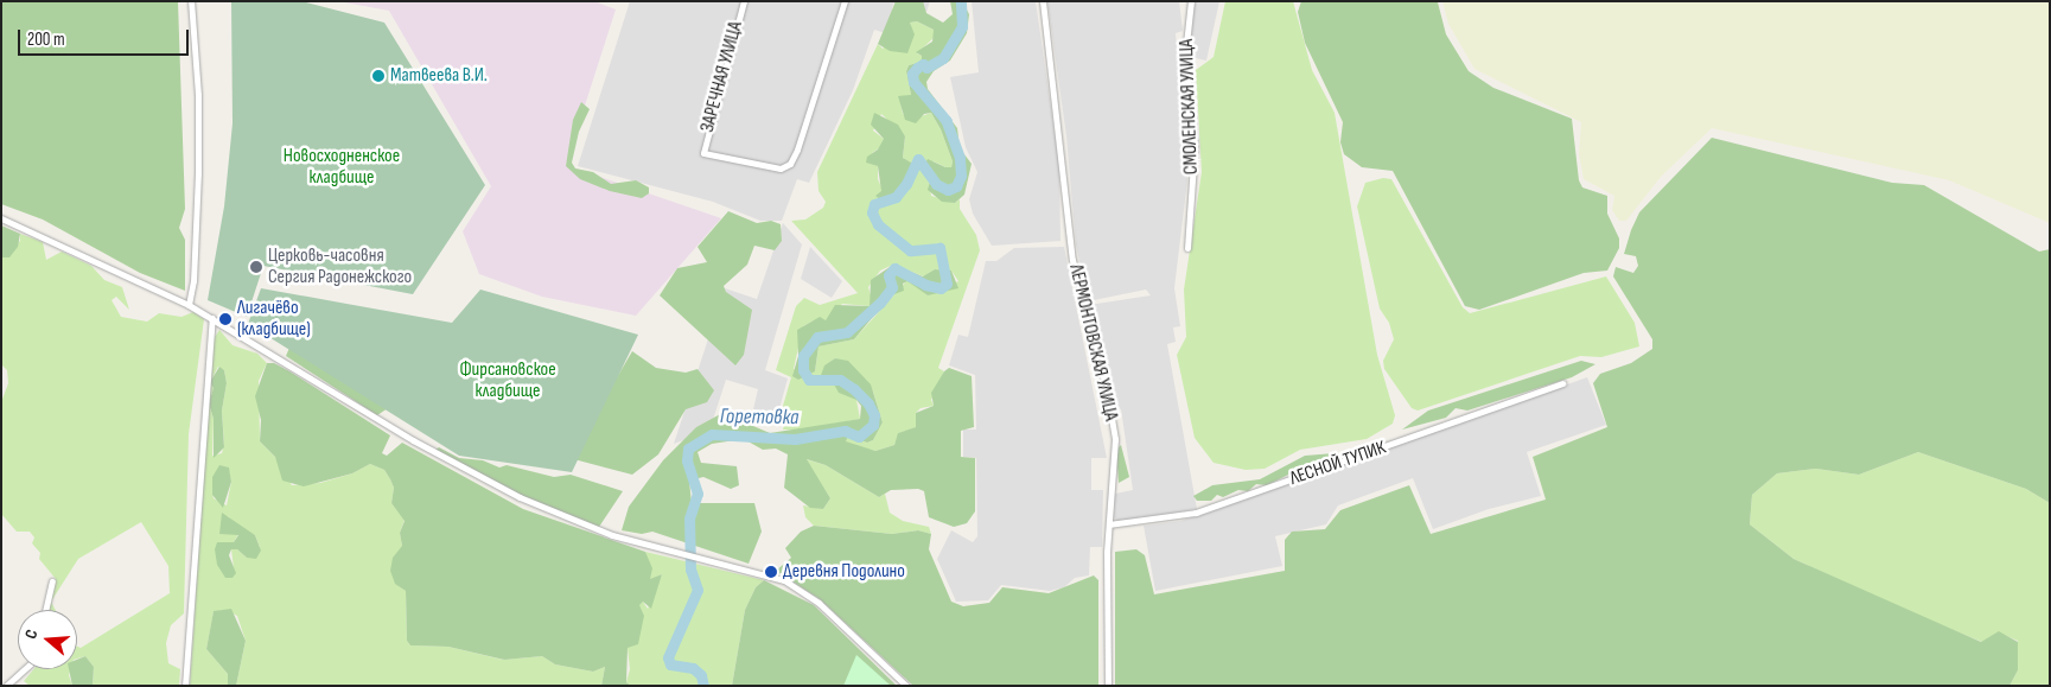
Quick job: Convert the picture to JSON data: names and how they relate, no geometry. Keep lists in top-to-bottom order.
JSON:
{
  "streets": {
    "street": [
      "ЗАРЕЧНАЯ УЛИЦА",
      "СМОЛЕНСКАЯ УЛИЦА",
      "ЛЕРМОНТОВСКАЯ УЛИЦА",
      "ЛЕСНОЙ ТУПИК"
    ]
  },
  "crossings": [
    ["ЛЕРМОНТОВСКАЯ УЛИЦА", "ЛЕСНОЙ ТУПИК"]
  ],
  "water": ["Горетовка"],
  "parks": ["Новосходненское кладбище", "Фирсановское кладбище"],
  "places": [
    "Матвеева В.И.",
    "Церковь-часовня Сергия Радонежского",
    "Лигачёво (кладбище)",
    "Деревня Подолино"
  ],
  "scale_bar": "200 m",
  "north": "left"
}
